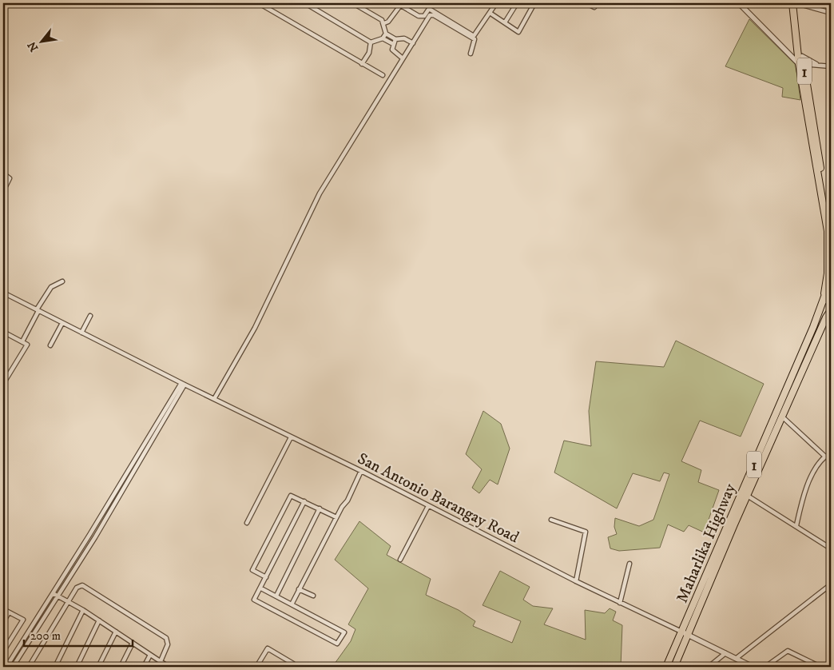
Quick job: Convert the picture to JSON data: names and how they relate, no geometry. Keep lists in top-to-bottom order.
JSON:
{
  "streets": {
    "highway": ["1", "Maharlika Highway"],
    "street": ["San Antonio Barangay Road"]
  },
  "crossings": [
    ["1", "Maharlika Highway"],
    ["San Antonio Barangay Road", "Maharlika Highway"]
  ],
  "scale_bar": "200 m",
  "north": "bottom left"
}
